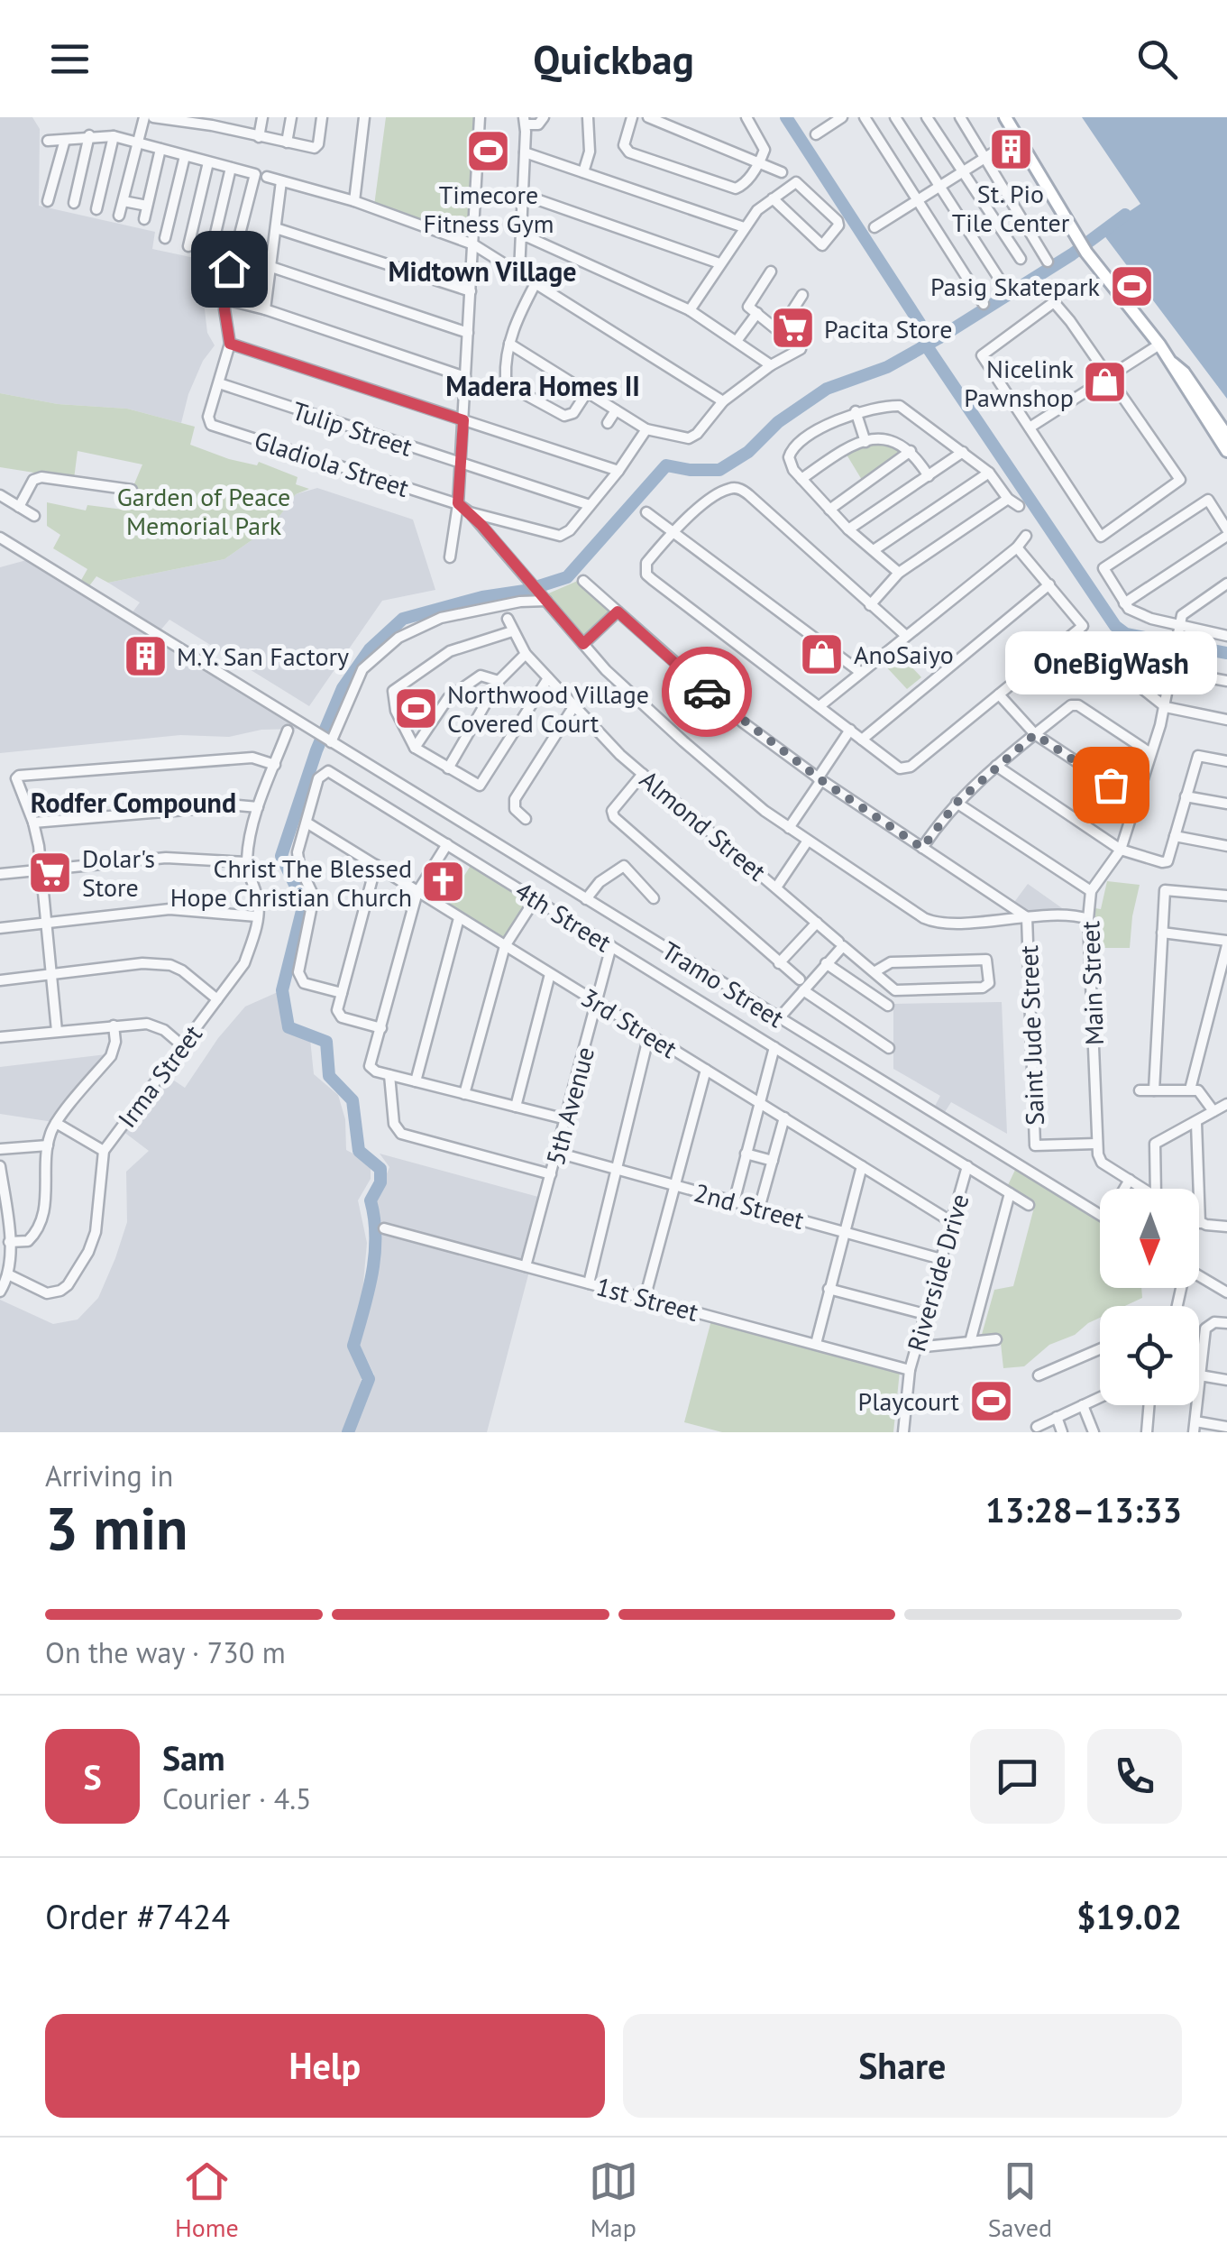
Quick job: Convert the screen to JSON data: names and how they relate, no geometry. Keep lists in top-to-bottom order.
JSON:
{
  "streets": {
    "street": [
      "Tulip Street",
      "Gladiola Street",
      "Almond Street",
      "4th Street",
      "Main Street",
      "Tramo Street",
      "3rd Street",
      "Saint Jude Street",
      "Irma Street",
      "5th Avenue",
      "2nd Street",
      "Riverside Drive",
      "1st Street"
    ]
  },
  "crossings": [
    ["Tulip Street", "Gladiola Street"],
    ["4th Street", "3rd Street"],
    ["4th Street", "5th Avenue"],
    ["4th Street", "Riverside Drive"],
    ["Main Street", "Saint Jude Street"],
    ["3rd Street", "5th Avenue"],
    ["3rd Street", "Riverside Drive"],
    ["5th Avenue", "2nd Street"],
    ["5th Avenue", "1st Street"],
    ["2nd Street", "Riverside Drive"],
    ["Riverside Drive", "1st Street"]
  ],
  "districts": ["Midtown Village", "Madera Homes II", "Rodfer Compound"],
  "parks": ["Garden of Peace Memorial Park"],
  "places": {
    "building": ["St. Pio Tile Center", "M.Y. San Factory"],
    "sports": [
      "Timecore Fitness Gym",
      "Pasig Skatepark",
      "Northwood Village Covered Court",
      "Playcourt"
    ],
    "supermarket": ["Pacita Store", "Dolar's Store"],
    "shop": ["Nicelink Pawnshop", "AnoSaiyo"],
    "other": ["OneBigWash"],
    "church": ["Christ The Blessed Hope Christian Church"]
  },
  "north": "bottom",
  "page": {
    "header": "Quickbag",
    "bubble": "OneBigWash",
    "heading": ["3 min", "Arriving in", "13:28–13:33"],
    "panel": [
      "Sam",
      "Courier · 4.5",
      "Order #7424",
      "$19.02"
    ],
    "bar": "On the way · 730 m",
    "round": "S",
    "buttons": ["Help", "Share"],
    "tabs": ["Home", "Map", "Saved"]
  }
}
